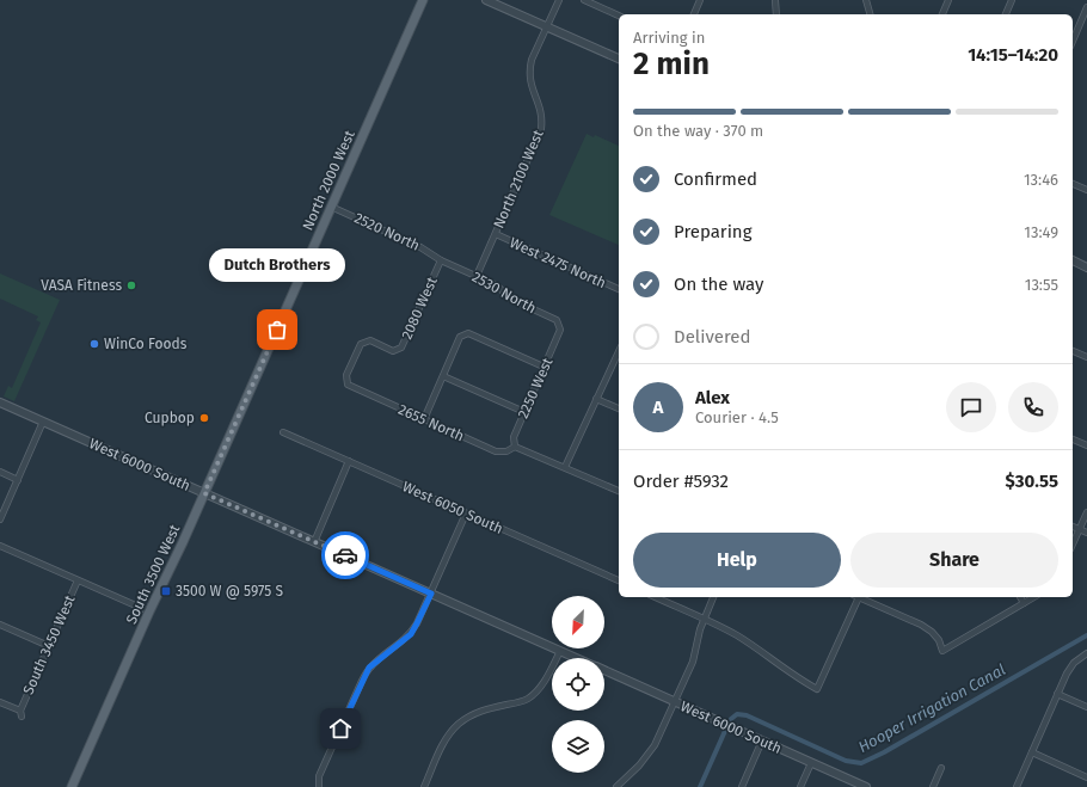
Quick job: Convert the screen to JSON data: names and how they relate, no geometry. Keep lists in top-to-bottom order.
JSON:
{
  "streets": {
    "main road": ["North 2000 West", "South 3500 West"],
    "street": [
      "North 2100 West",
      "2520 North",
      "West 2475 North",
      "2530 North",
      "2080 West",
      "2250 West",
      "2655 North",
      "West 6000 South",
      "West 6050 South",
      "South 3450 West"
    ]
  },
  "crossings": [
    ["North 2100 West", "West 2475 North"],
    ["North 2100 West", "2530 North"],
    ["North 2000 West", "2520 North"],
    ["North 2000 West", "South 3500 West"],
    ["2520 North", "2530 North"],
    ["2520 North", "2080 West"],
    ["2530 North", "2080 West"],
    ["2530 North", "2250 West"],
    ["2080 West", "2655 North"],
    ["2250 West", "2655 North"],
    ["West 6000 South", "South 3500 West"]
  ],
  "water": ["Hooper Irrigation Canal"],
  "places": {
    "other": [
      "VASA Fitness",
      "Dutch Brothers",
      "WinCo Foods",
      "Cupbop"
    ],
    "transit": ["3500 W @ 5975 S"]
  },
  "north": "bottom left",
  "page": {
    "heading": ["2 min", "Arriving in", "14:15–14:20"],
    "panel": [
      "Alex",
      "Courier · 4.5",
      "Order #5932",
      "$30.55"
    ],
    "bar": "On the way · 370 m",
    "list": [
      ["Confirmed", "13:46"],
      ["Preparing", "13:49"],
      ["On the way", "13:55"],
      "Delivered"
    ],
    "bubble": "Dutch Brothers",
    "round": "A",
    "buttons": ["Help", "Share"]
  }
}
